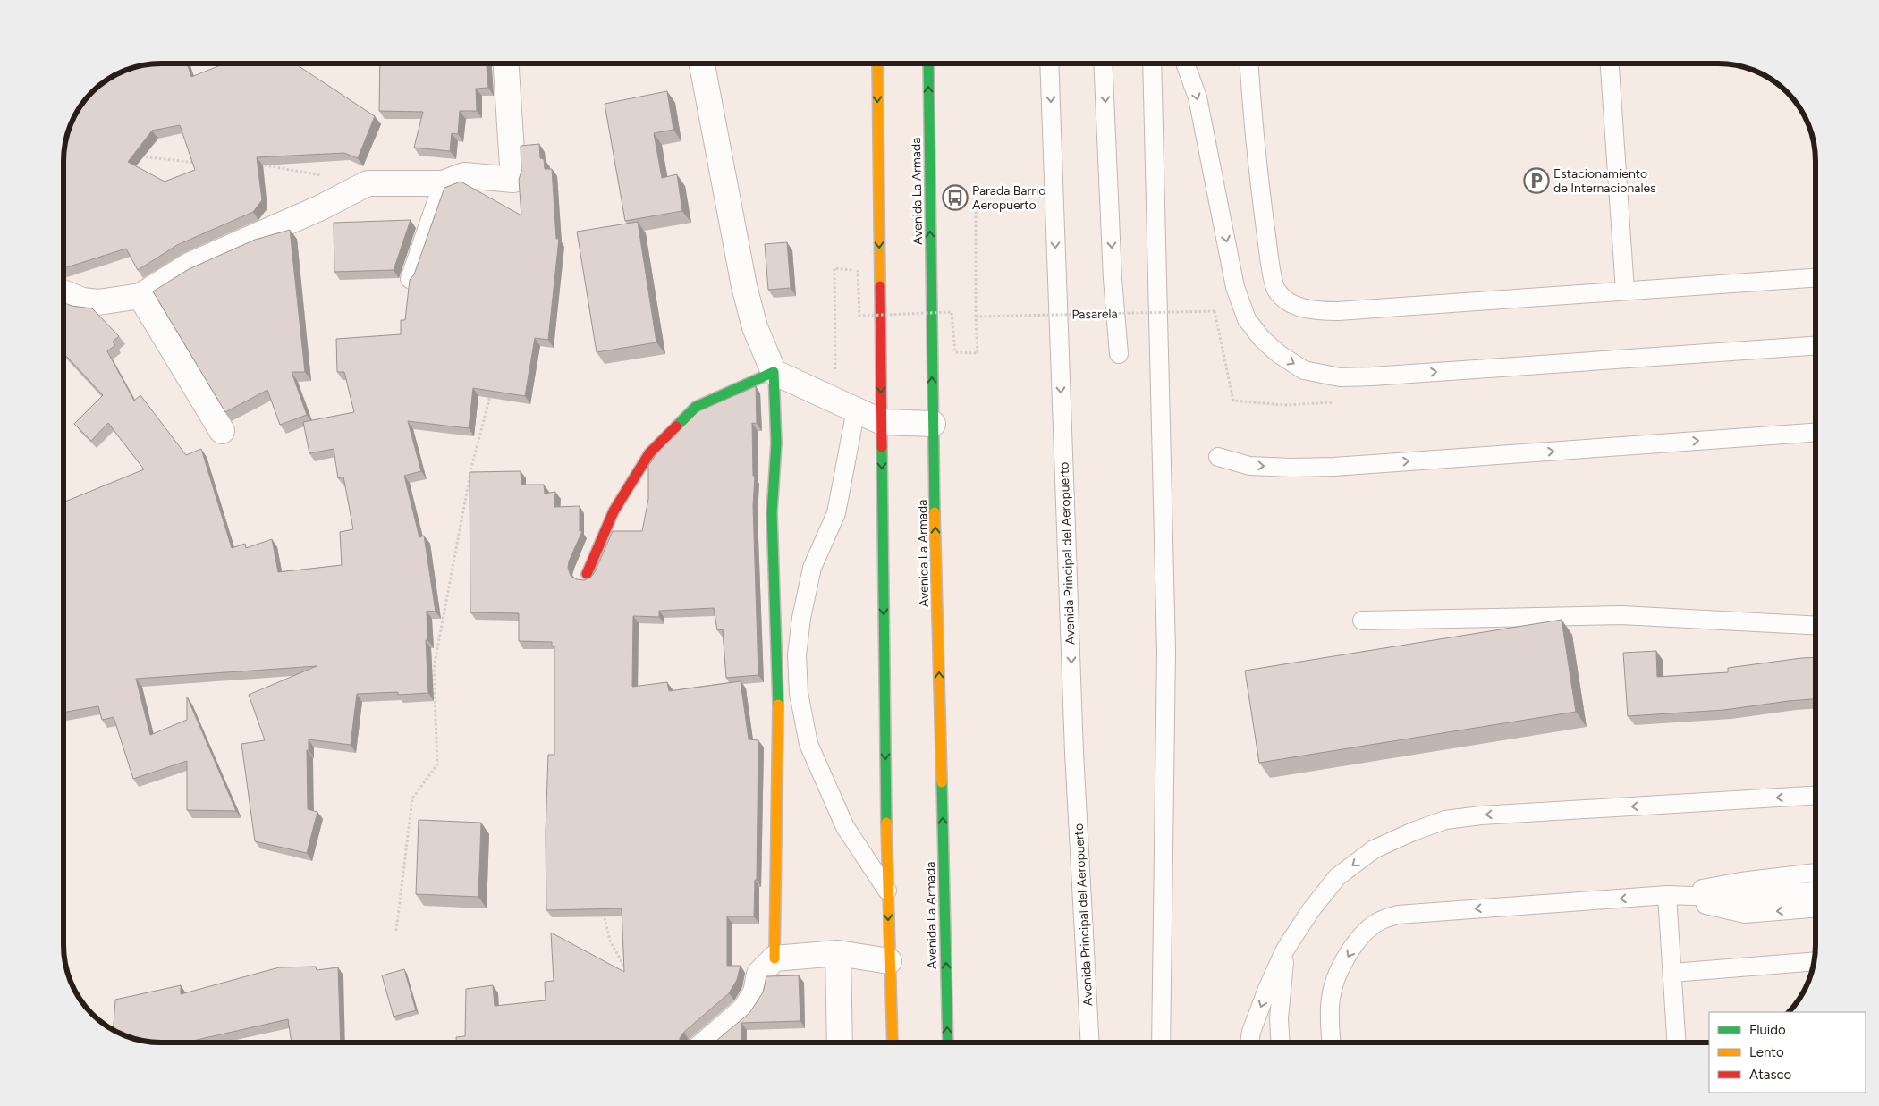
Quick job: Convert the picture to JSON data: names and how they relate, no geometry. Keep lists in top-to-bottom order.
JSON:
{
  "streets": {
    "main road": ["Avenida La Armada"],
    "lane": ["Avenida Principal del Aeropuerto"],
    "path": ["Pasarela"]
  },
  "places": {
    "parking": ["Estacionamiento de Internacionales"],
    "bus stop": ["Parada Barrio Aeropuerto"]
  },
  "legend": ["Fluido", "Lento", "Atasco"]
}
